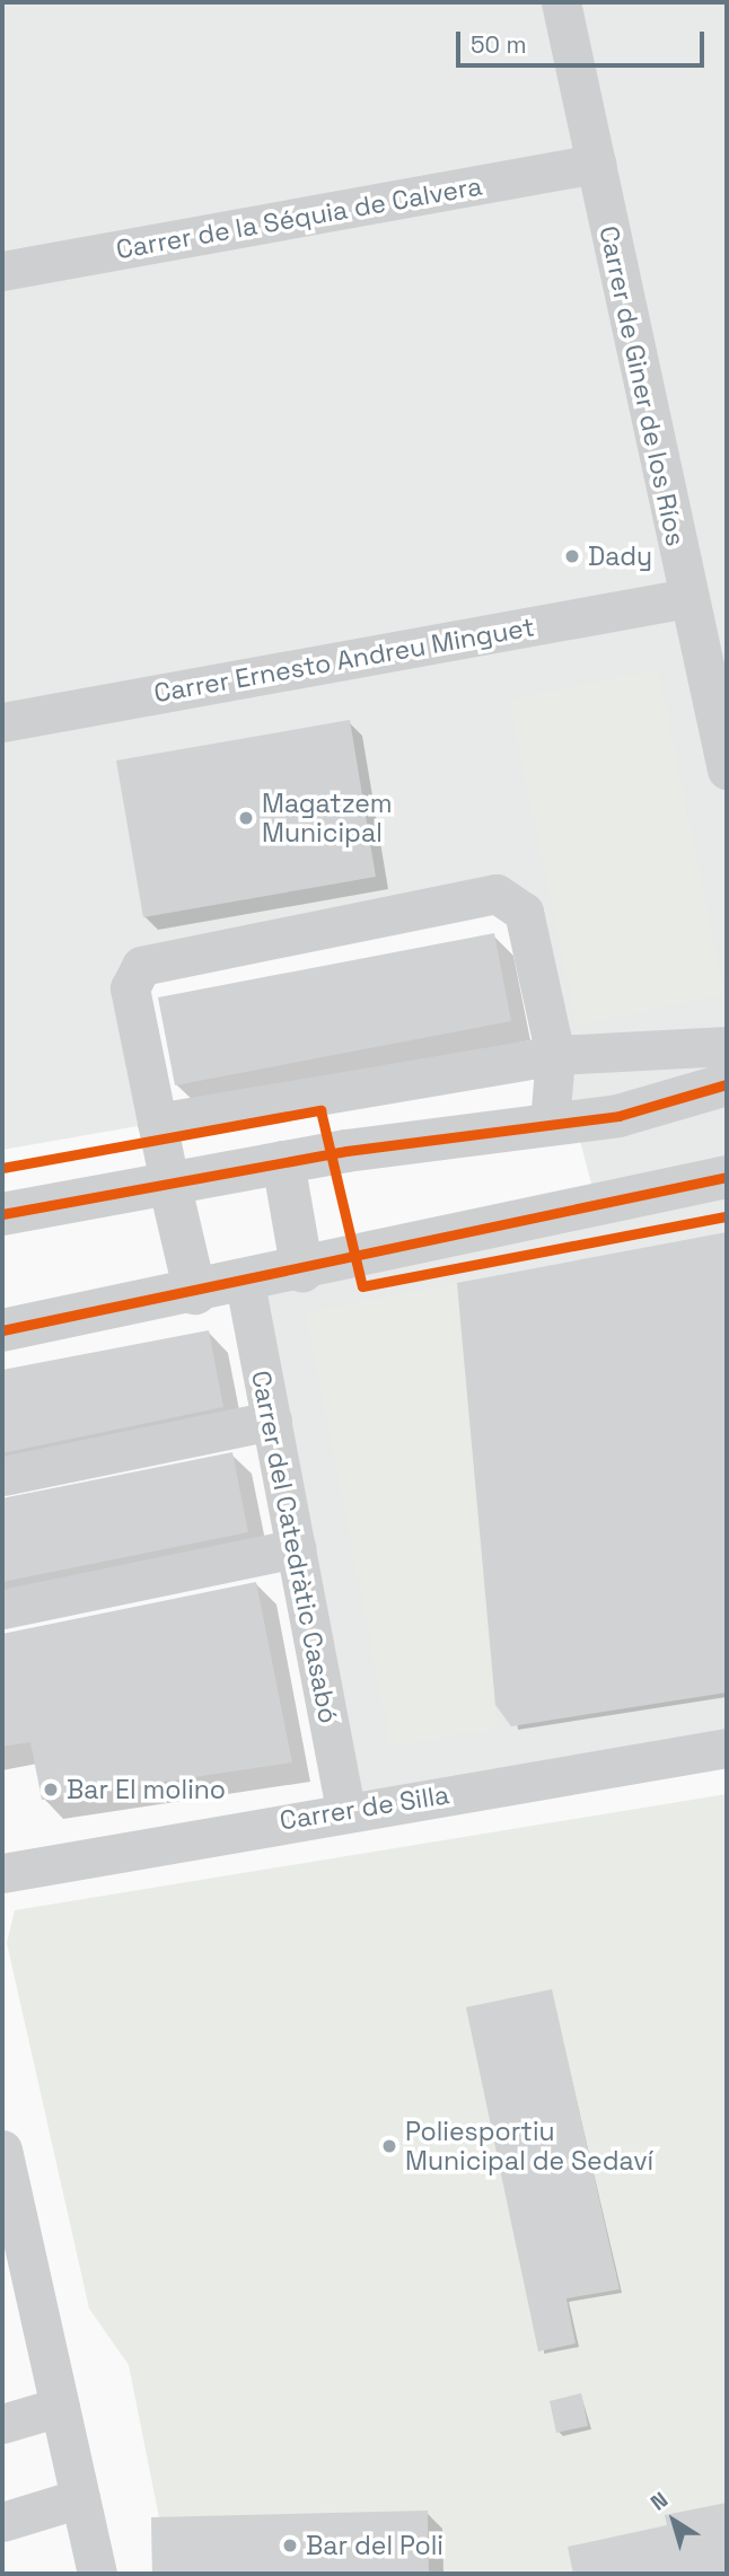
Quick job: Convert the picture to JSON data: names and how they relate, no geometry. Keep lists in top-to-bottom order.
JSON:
{
  "streets": {
    "street": [
      "Carrer de la Séquia de Calvera",
      "Carrer de Giner de los Ríos",
      "Carrer Ernesto Andreu Minguet",
      "Carrer del Catedràtic Casabó",
      "Carrer de Silla"
    ]
  },
  "crossings": [
    ["Carrer de la Séquia de Calvera", "Carrer de Giner de los Ríos"],
    ["Carrer de Giner de los Ríos", "Carrer Ernesto Andreu Minguet"],
    ["Carrer del Catedràtic Casabó", "Carrer de Silla"]
  ],
  "places": [
    "Dady",
    "Magatzem Municipal",
    "Bar El molino",
    "Poliesportiu Municipal de Sedaví",
    "Bar del Poli"
  ],
  "scale_bar": "50 m",
  "north": "top left"
}
